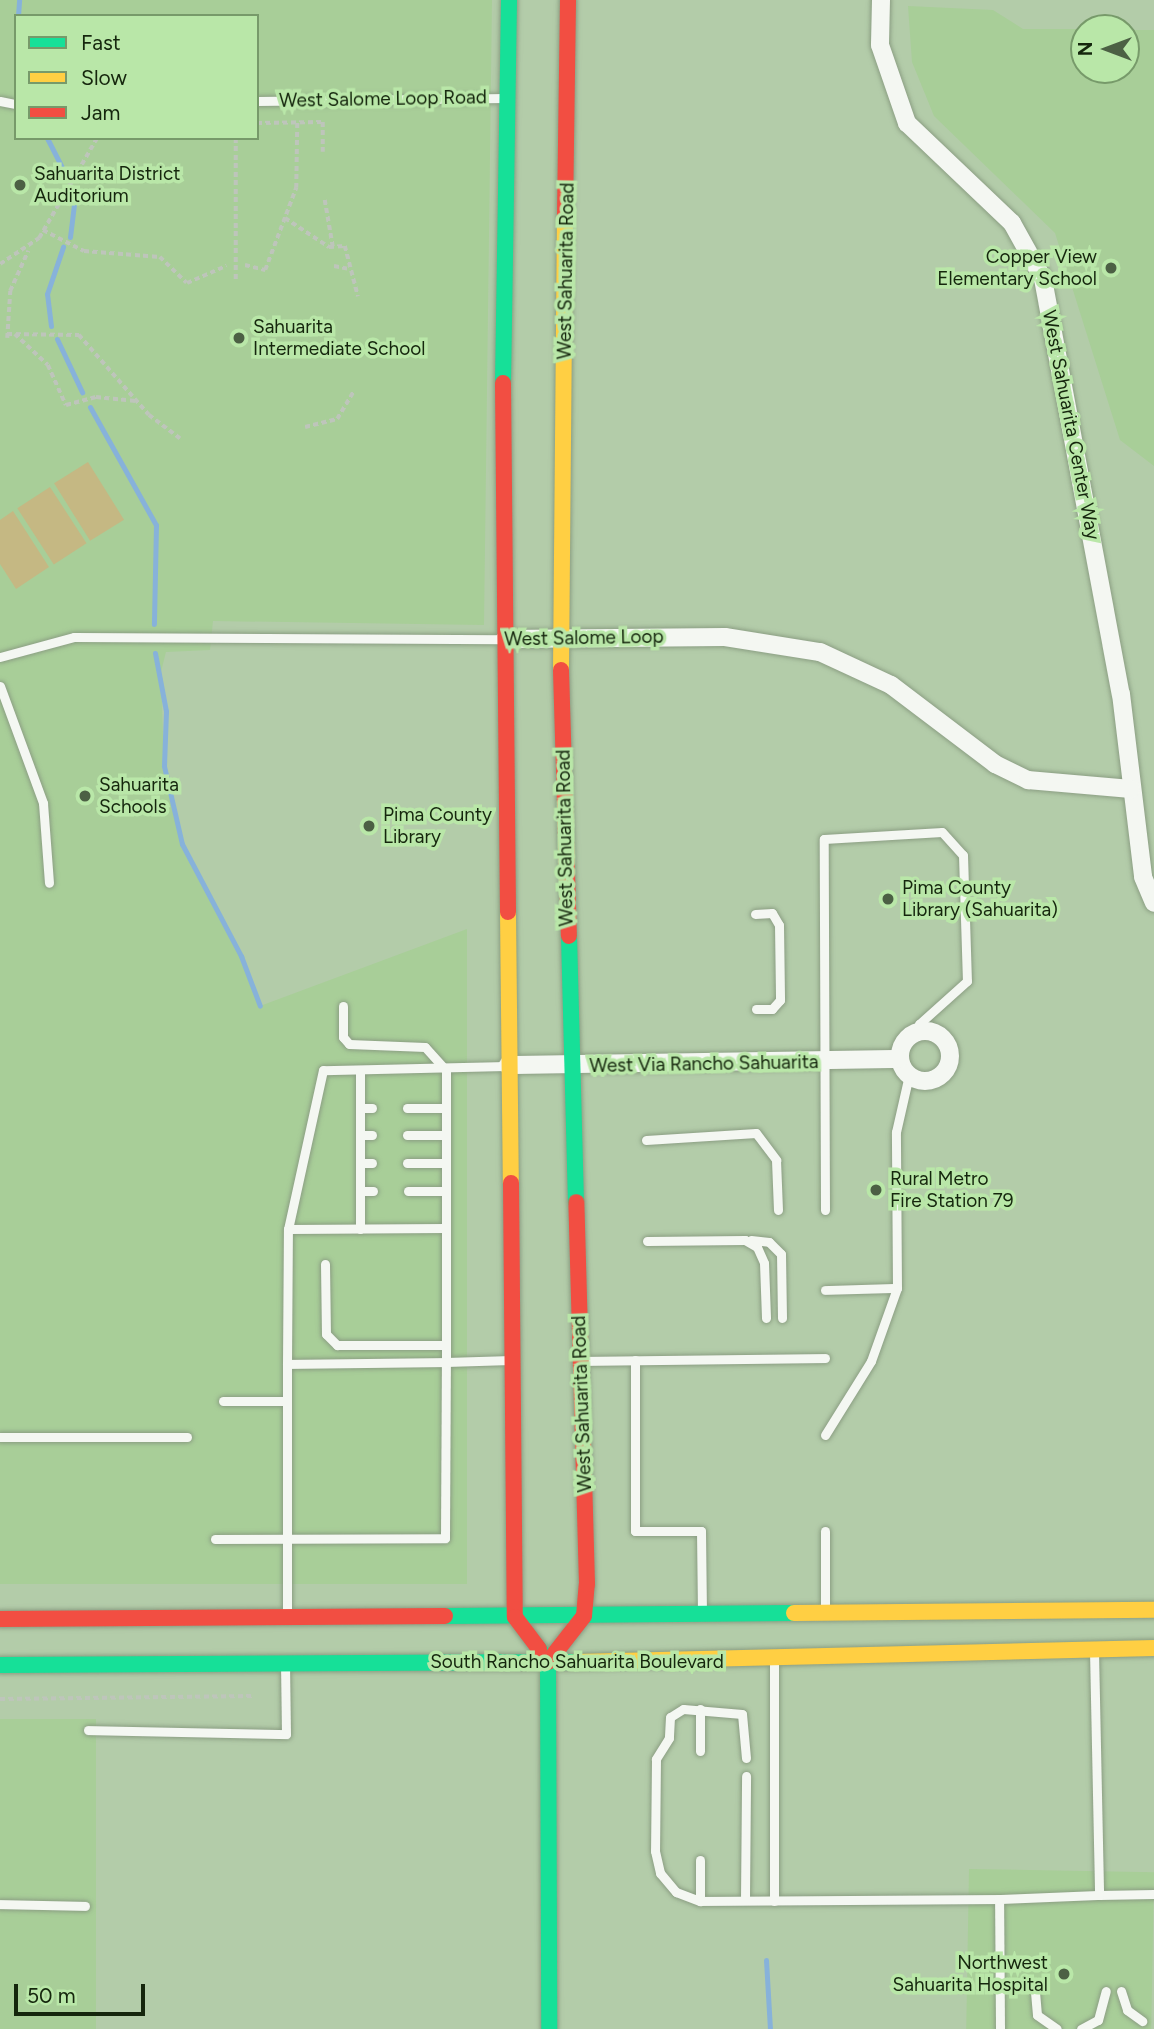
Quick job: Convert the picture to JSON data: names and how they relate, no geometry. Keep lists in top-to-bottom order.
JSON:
{
  "streets": {
    "main road": ["West Sahuarita Road", "South Rancho Sahuarita Boulevard"],
    "street": ["West Sahuarita Center Way", "West Salome Loop", "West Via Rancho Sahuarita"],
    "lane": ["West Salome Loop Road"]
  },
  "crossings": [
    ["West Sahuarita Road", "West Salome Loop"],
    ["West Sahuarita Road", "West Via Rancho Sahuarita"],
    ["West Sahuarita Center Way", "West Salome Loop"]
  ],
  "places": [
    "Sahuarita District Auditorium",
    "Copper View Elementary School",
    "Sahuarita Intermediate School",
    "Sahuarita Schools",
    "Pima County Library",
    "Pima County Library (Sahuarita)",
    "Rural Metro Fire Station 79",
    "Northwest Sahuarita Hospital"
  ],
  "legend": ["Fast", "Slow", "Jam"],
  "scale_bar": "50 m",
  "north": "left"
}
